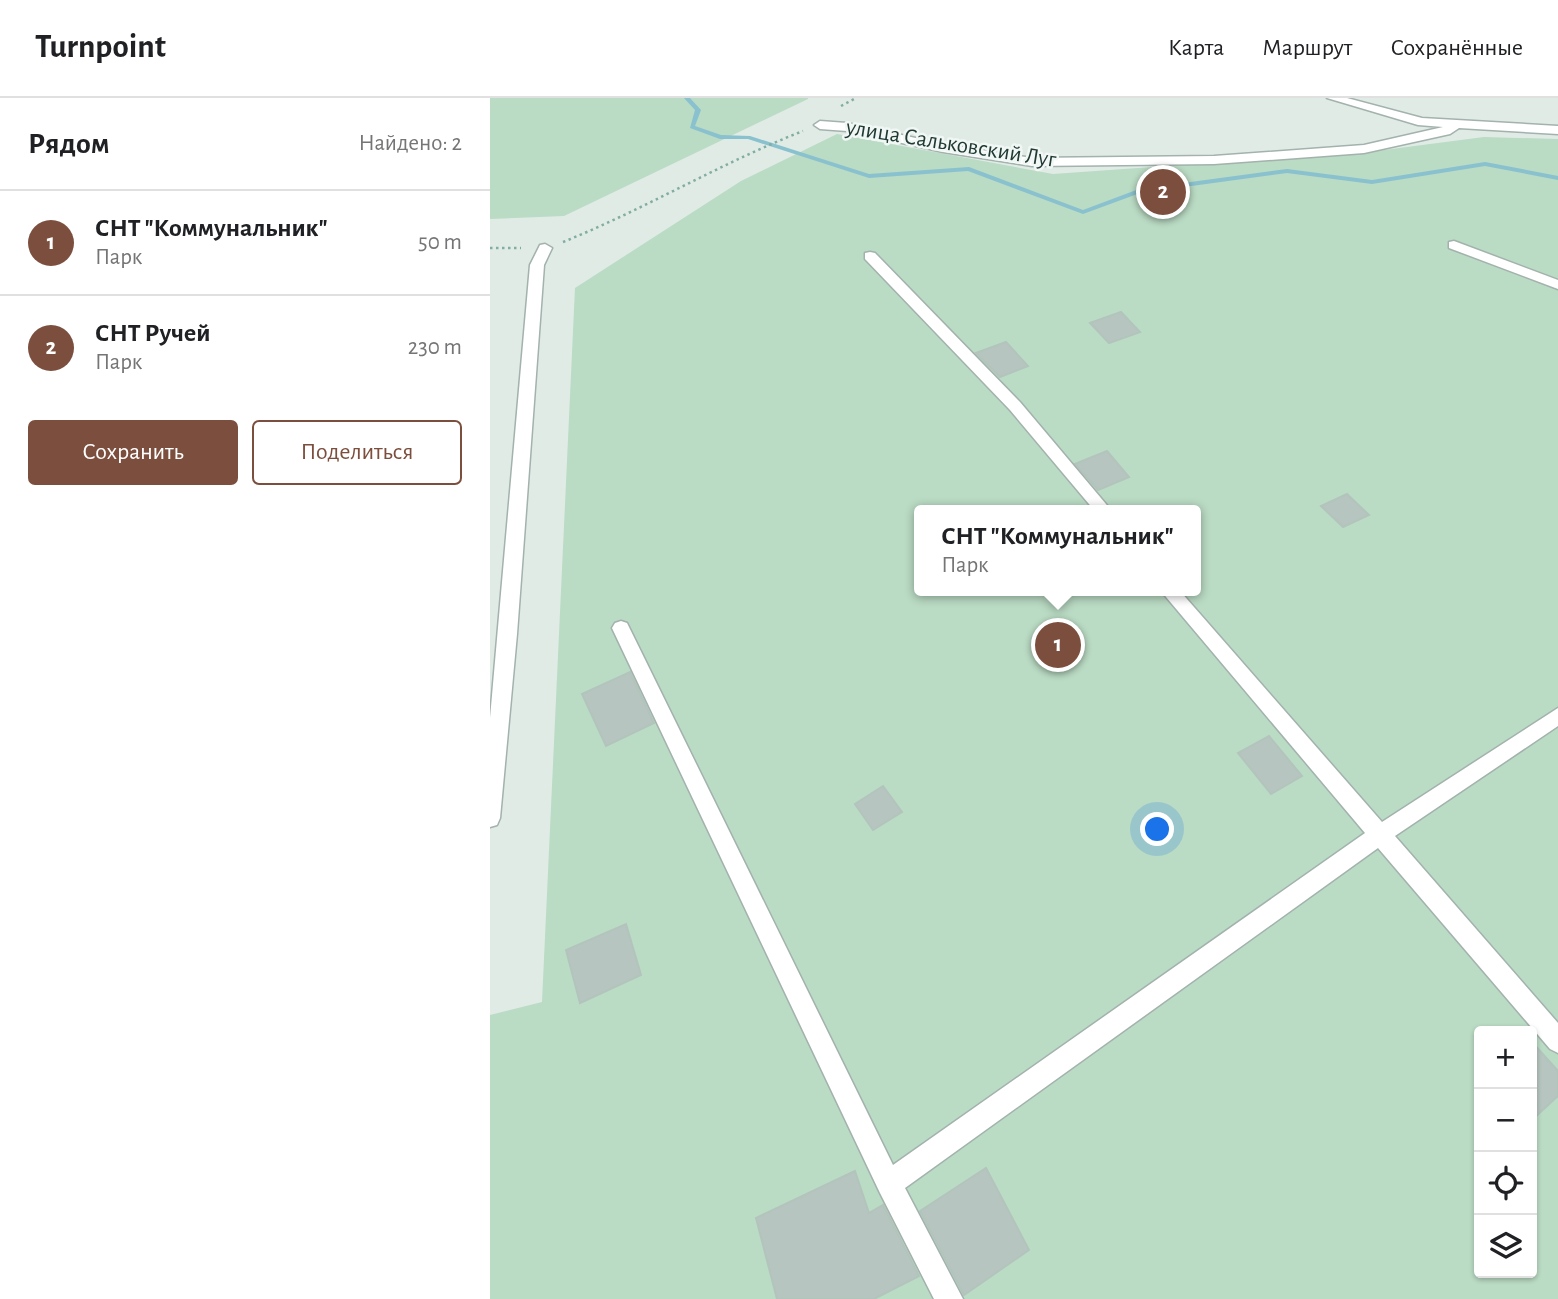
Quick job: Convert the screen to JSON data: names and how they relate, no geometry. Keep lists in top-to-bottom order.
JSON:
{
  "streets": {
    "street": ["улица Сальковский Луг"]
  },
  "page": {
    "header": "Turnpoint",
    "nav": ["Карта", "Маршрут", "Сохранённые"],
    "heading": ["Рядом", "Найдено: 2"],
    "pins": ["2", "1"],
    "list": [
      {
        "mark": "1",
        "name": "СНТ \"Коммунальник\"",
        "note": "Парк",
        "value": "50 m"
      },
      {
        "mark": "2",
        "name": "СНТ Ручей",
        "note": "Парк",
        "value": "230 m"
      }
    ],
    "buttons": ["Сохранить", "Поделиться"],
    "popup": ["СНТ \"Коммунальник\"", "Парк"],
    "map_buttons": ["+", "−"]
  }
}
